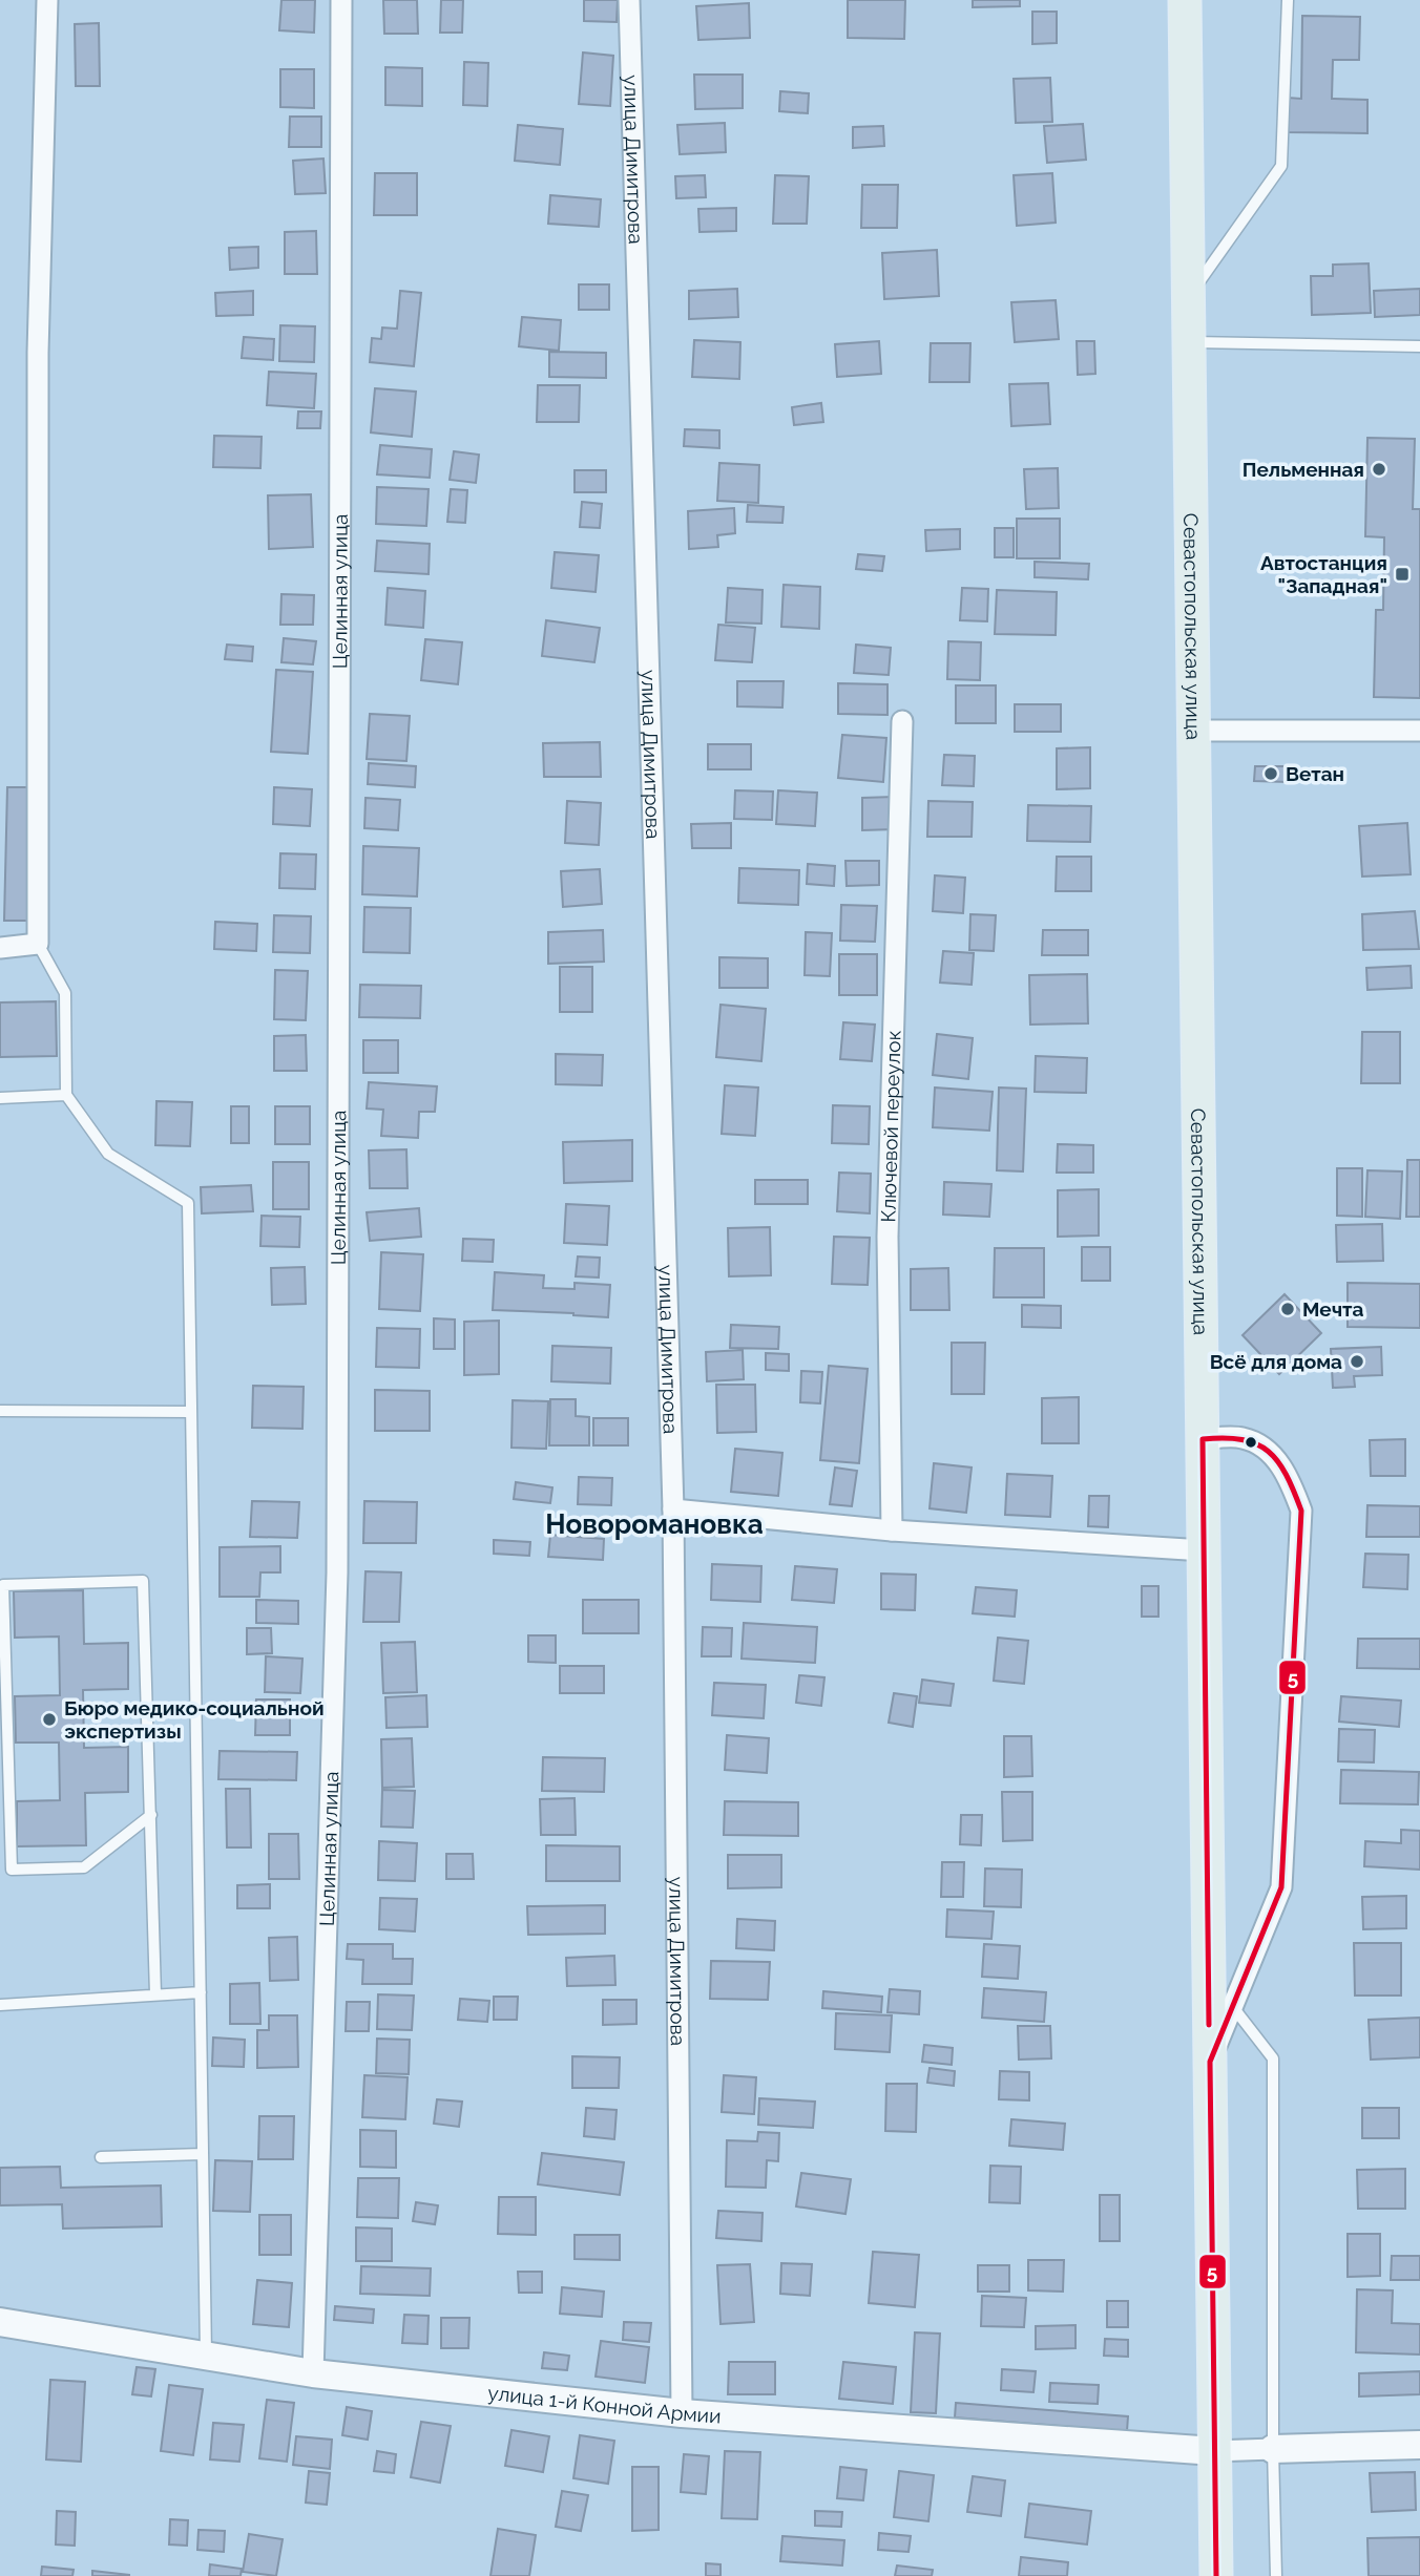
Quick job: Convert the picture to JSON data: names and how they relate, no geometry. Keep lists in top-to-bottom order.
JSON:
{
  "streets": {
    "main road": ["Севастопольская улица"],
    "street": [
      "улица Димитрова",
      "Целинная улица",
      "Ключевой переулок",
      "улица 1-й Конной Армии"
    ]
  },
  "crossings": [
    ["улица Димитрова", "улица 1-й Конной Армии"],
    ["Целинная улица", "улица 1-й Конной Армии"],
    ["Севастопольская улица", "улица 1-й Конной Армии"]
  ],
  "districts": ["Новоромановка"],
  "places": {
    "other": [
      "Пельменная",
      "Ветан",
      "Мечта",
      "Всё для дома",
      "Бюро медико-социальной экспертизы"
    ],
    "transit": ["Автостанция \"Западная\""]
  },
  "lines": ["transit line 5"]
}
